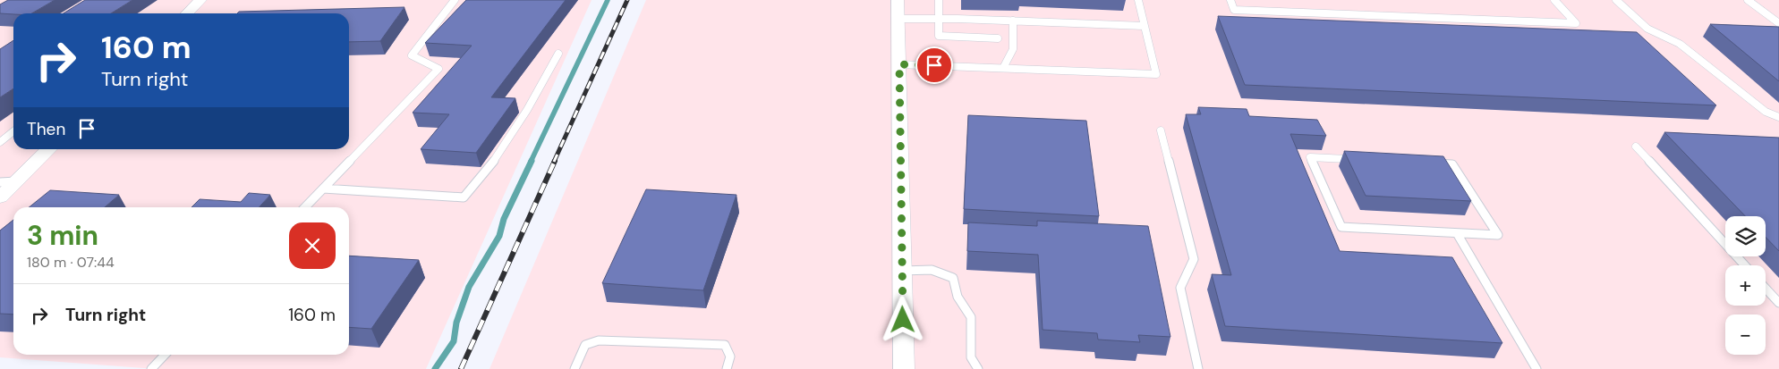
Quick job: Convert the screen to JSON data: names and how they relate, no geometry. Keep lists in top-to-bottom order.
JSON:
{
  "page": {
    "turn": ["160 m", "Turn right"],
    "then": "Then",
    "heading": ["3 min", "180 m · 07:44"],
    "map_buttons": ["+", "−"],
    "list": [
      {
        "name": "Turn right",
        "value": "160 m"
      }
    ]
  }
}
